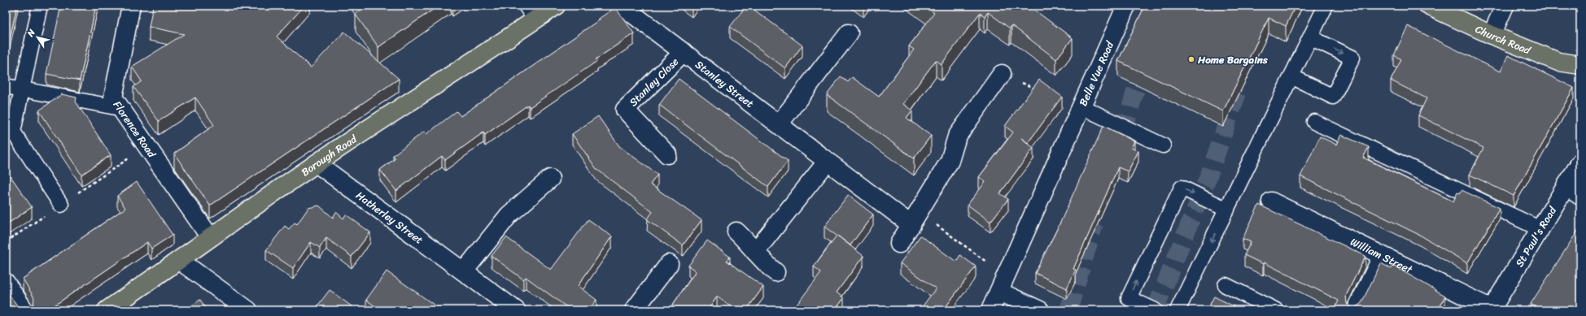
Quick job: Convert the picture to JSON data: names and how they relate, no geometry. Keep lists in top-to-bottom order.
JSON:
{
  "streets": {
    "main road": ["Church Road", "Borough Road"],
    "street": [
      "Belle Vue Road",
      "Stanley Close",
      "Stanley Street",
      "Florence Road",
      "Hatherley Street",
      "St Paul's Road",
      "William Street"
    ]
  },
  "crossings": [
    ["Stanley Close", "Stanley Street"],
    ["Florence Road", "Borough Road"],
    ["Borough Road", "Hatherley Street"],
    ["St Paul's Road", "William Street"]
  ],
  "places": ["Home Bargains"],
  "north": "top left"
}
